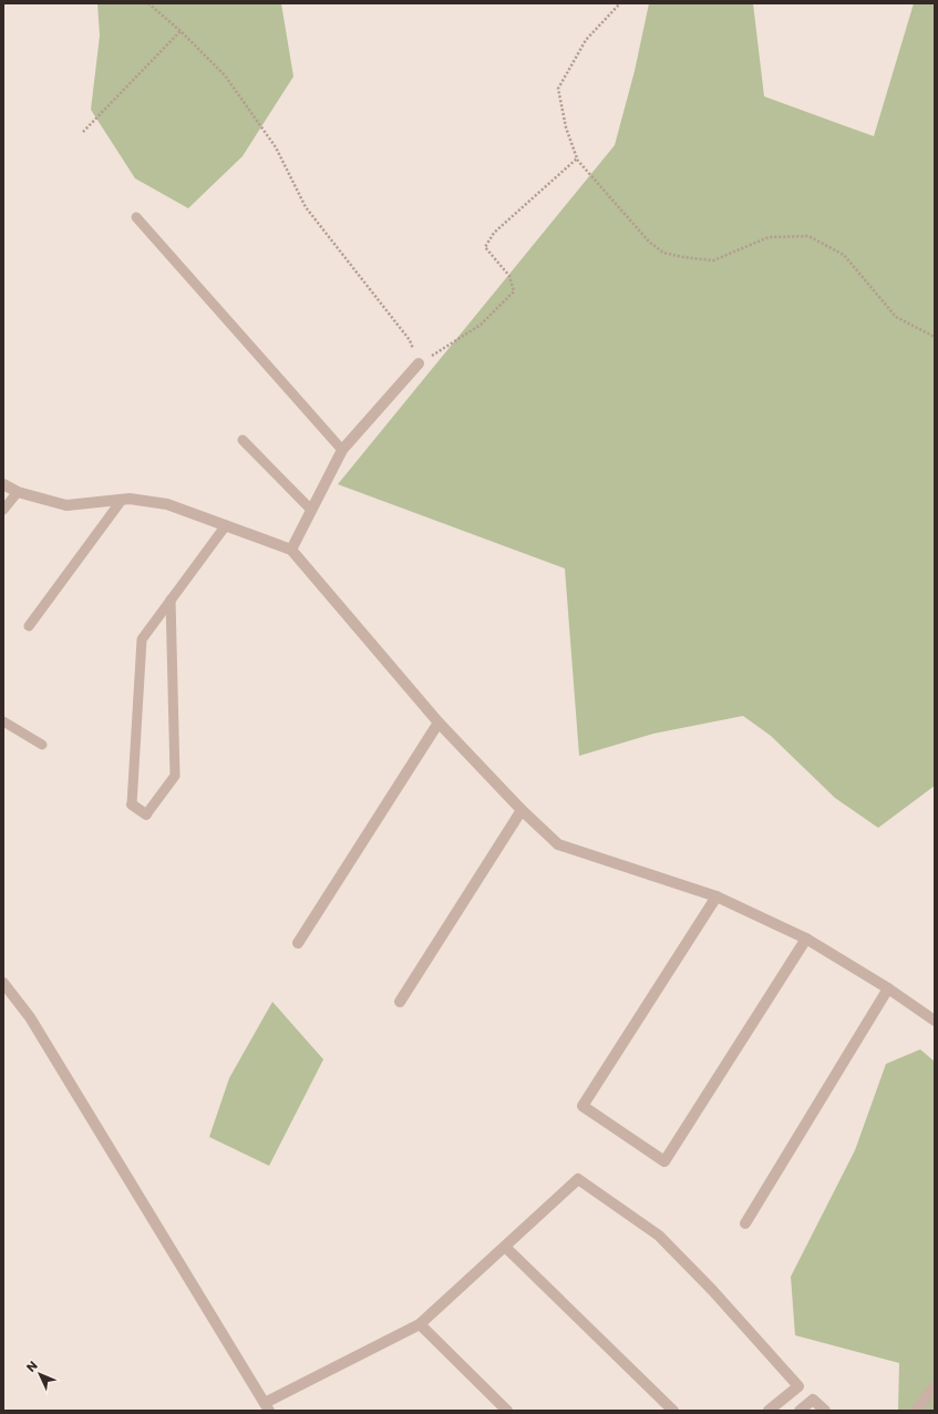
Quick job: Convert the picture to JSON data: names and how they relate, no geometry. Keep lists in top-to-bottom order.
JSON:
{
  "north": "top left"
}
